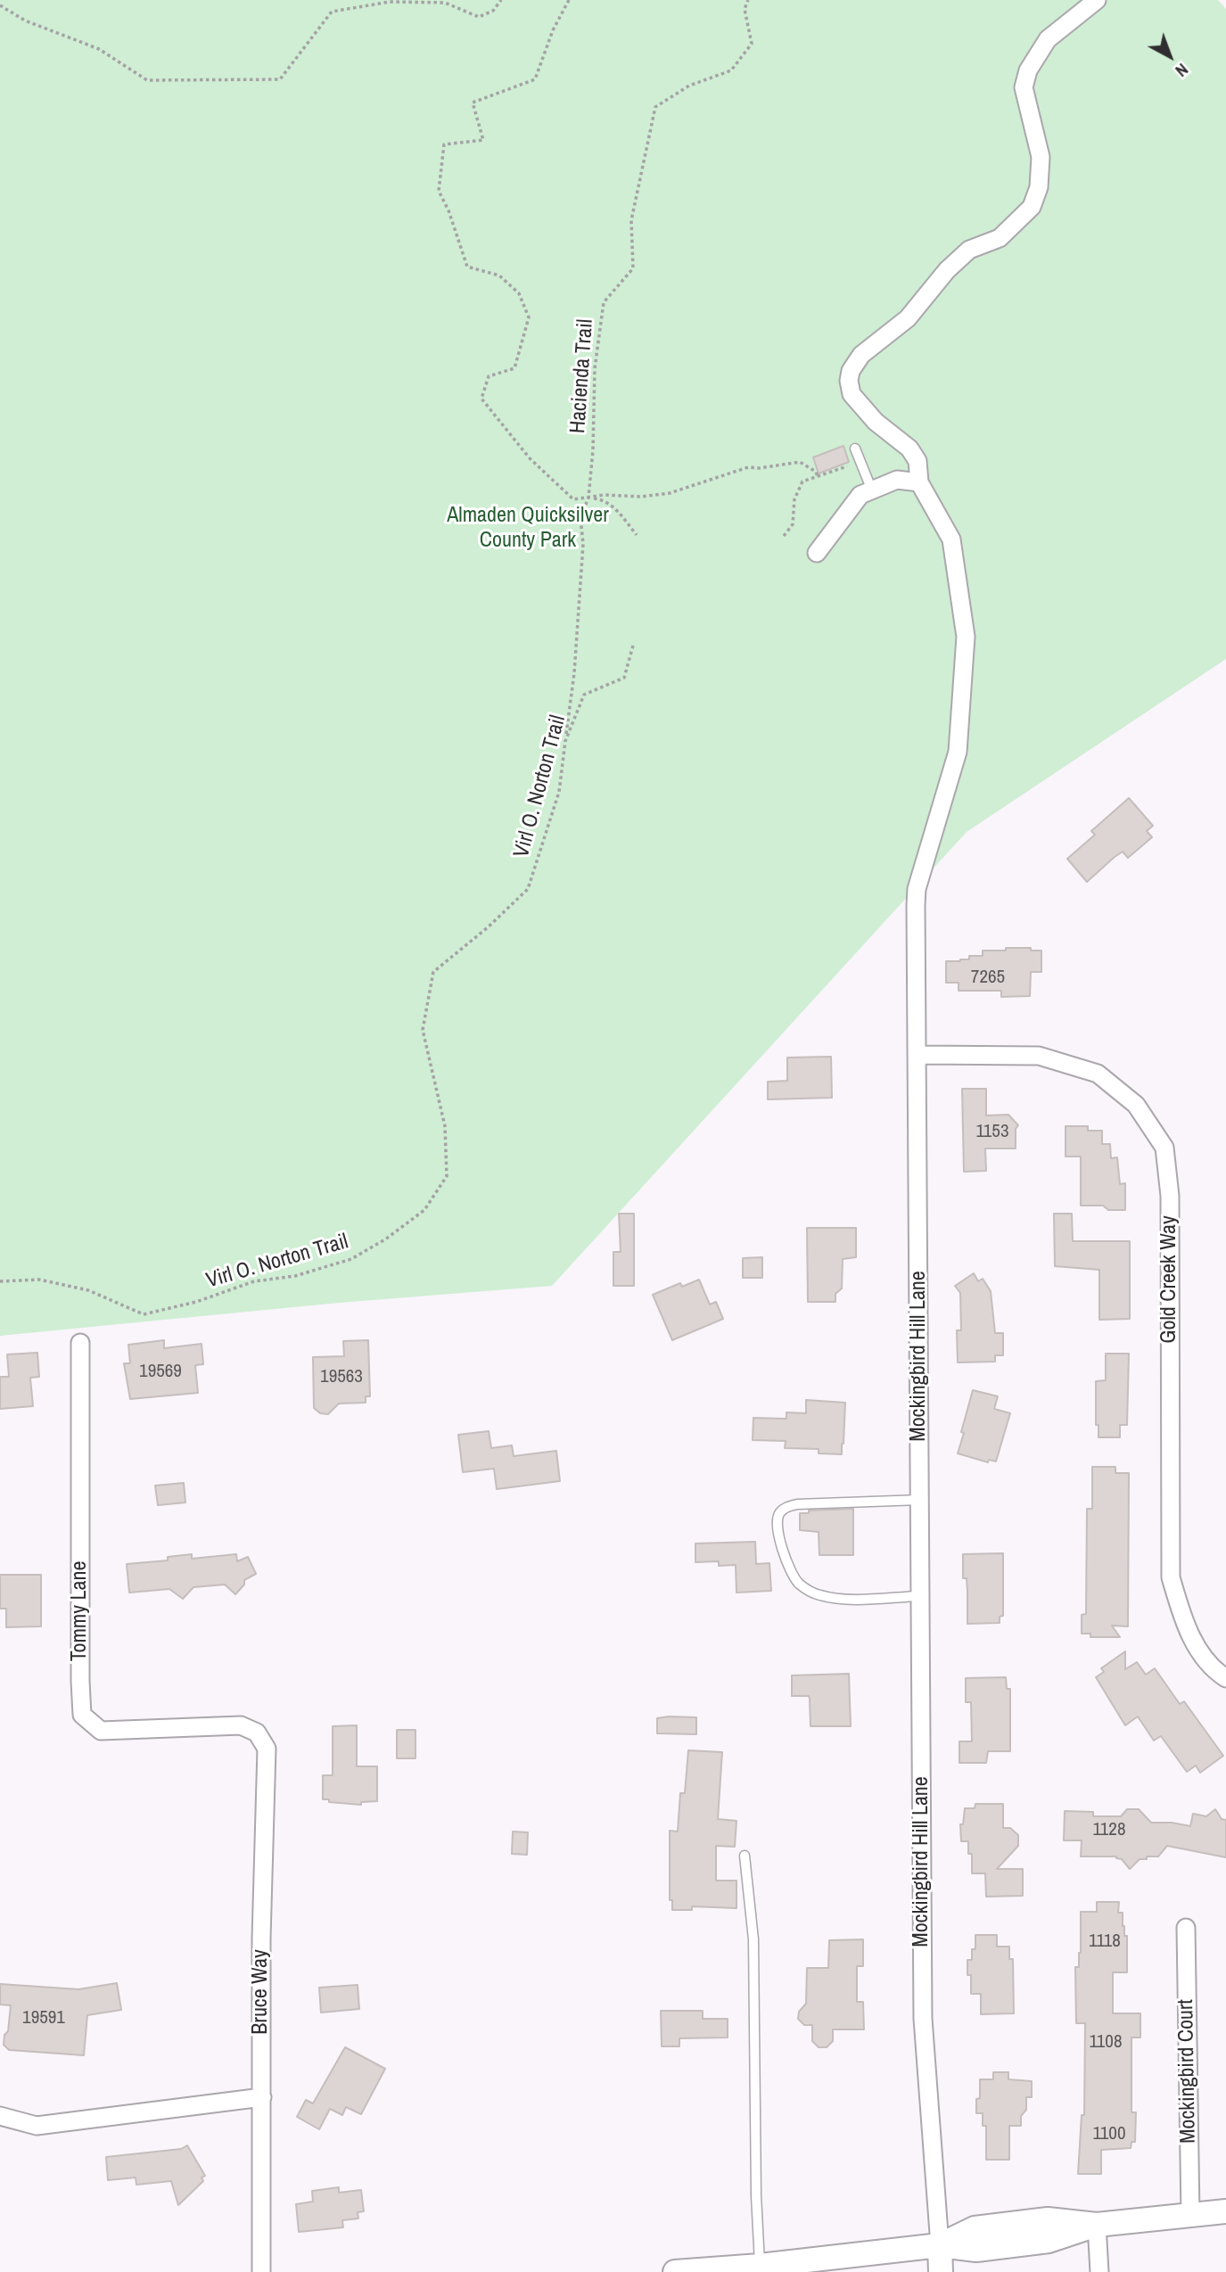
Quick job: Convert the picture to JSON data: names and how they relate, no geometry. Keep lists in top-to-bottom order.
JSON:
{
  "streets": {
    "street": [
      "Gold Creek Way",
      "Mockingbird Hill Lane",
      "Tommy Lane",
      "Bruce Way",
      "Mockingbird Court"
    ],
    "path": ["Hacienda Trail", "Virl O. Norton Trail"]
  },
  "crossings": [
    ["Gold Creek Way", "Mockingbird Hill Lane"],
    ["Tommy Lane", "Bruce Way"]
  ],
  "parks": ["Almaden Quicksilver County Park"],
  "house_numbers": [
    "7265",
    "1153",
    "19569",
    "19563",
    "1128",
    "1118",
    "19591",
    "1108",
    "1100"
  ],
  "north": "bottom right"
}
